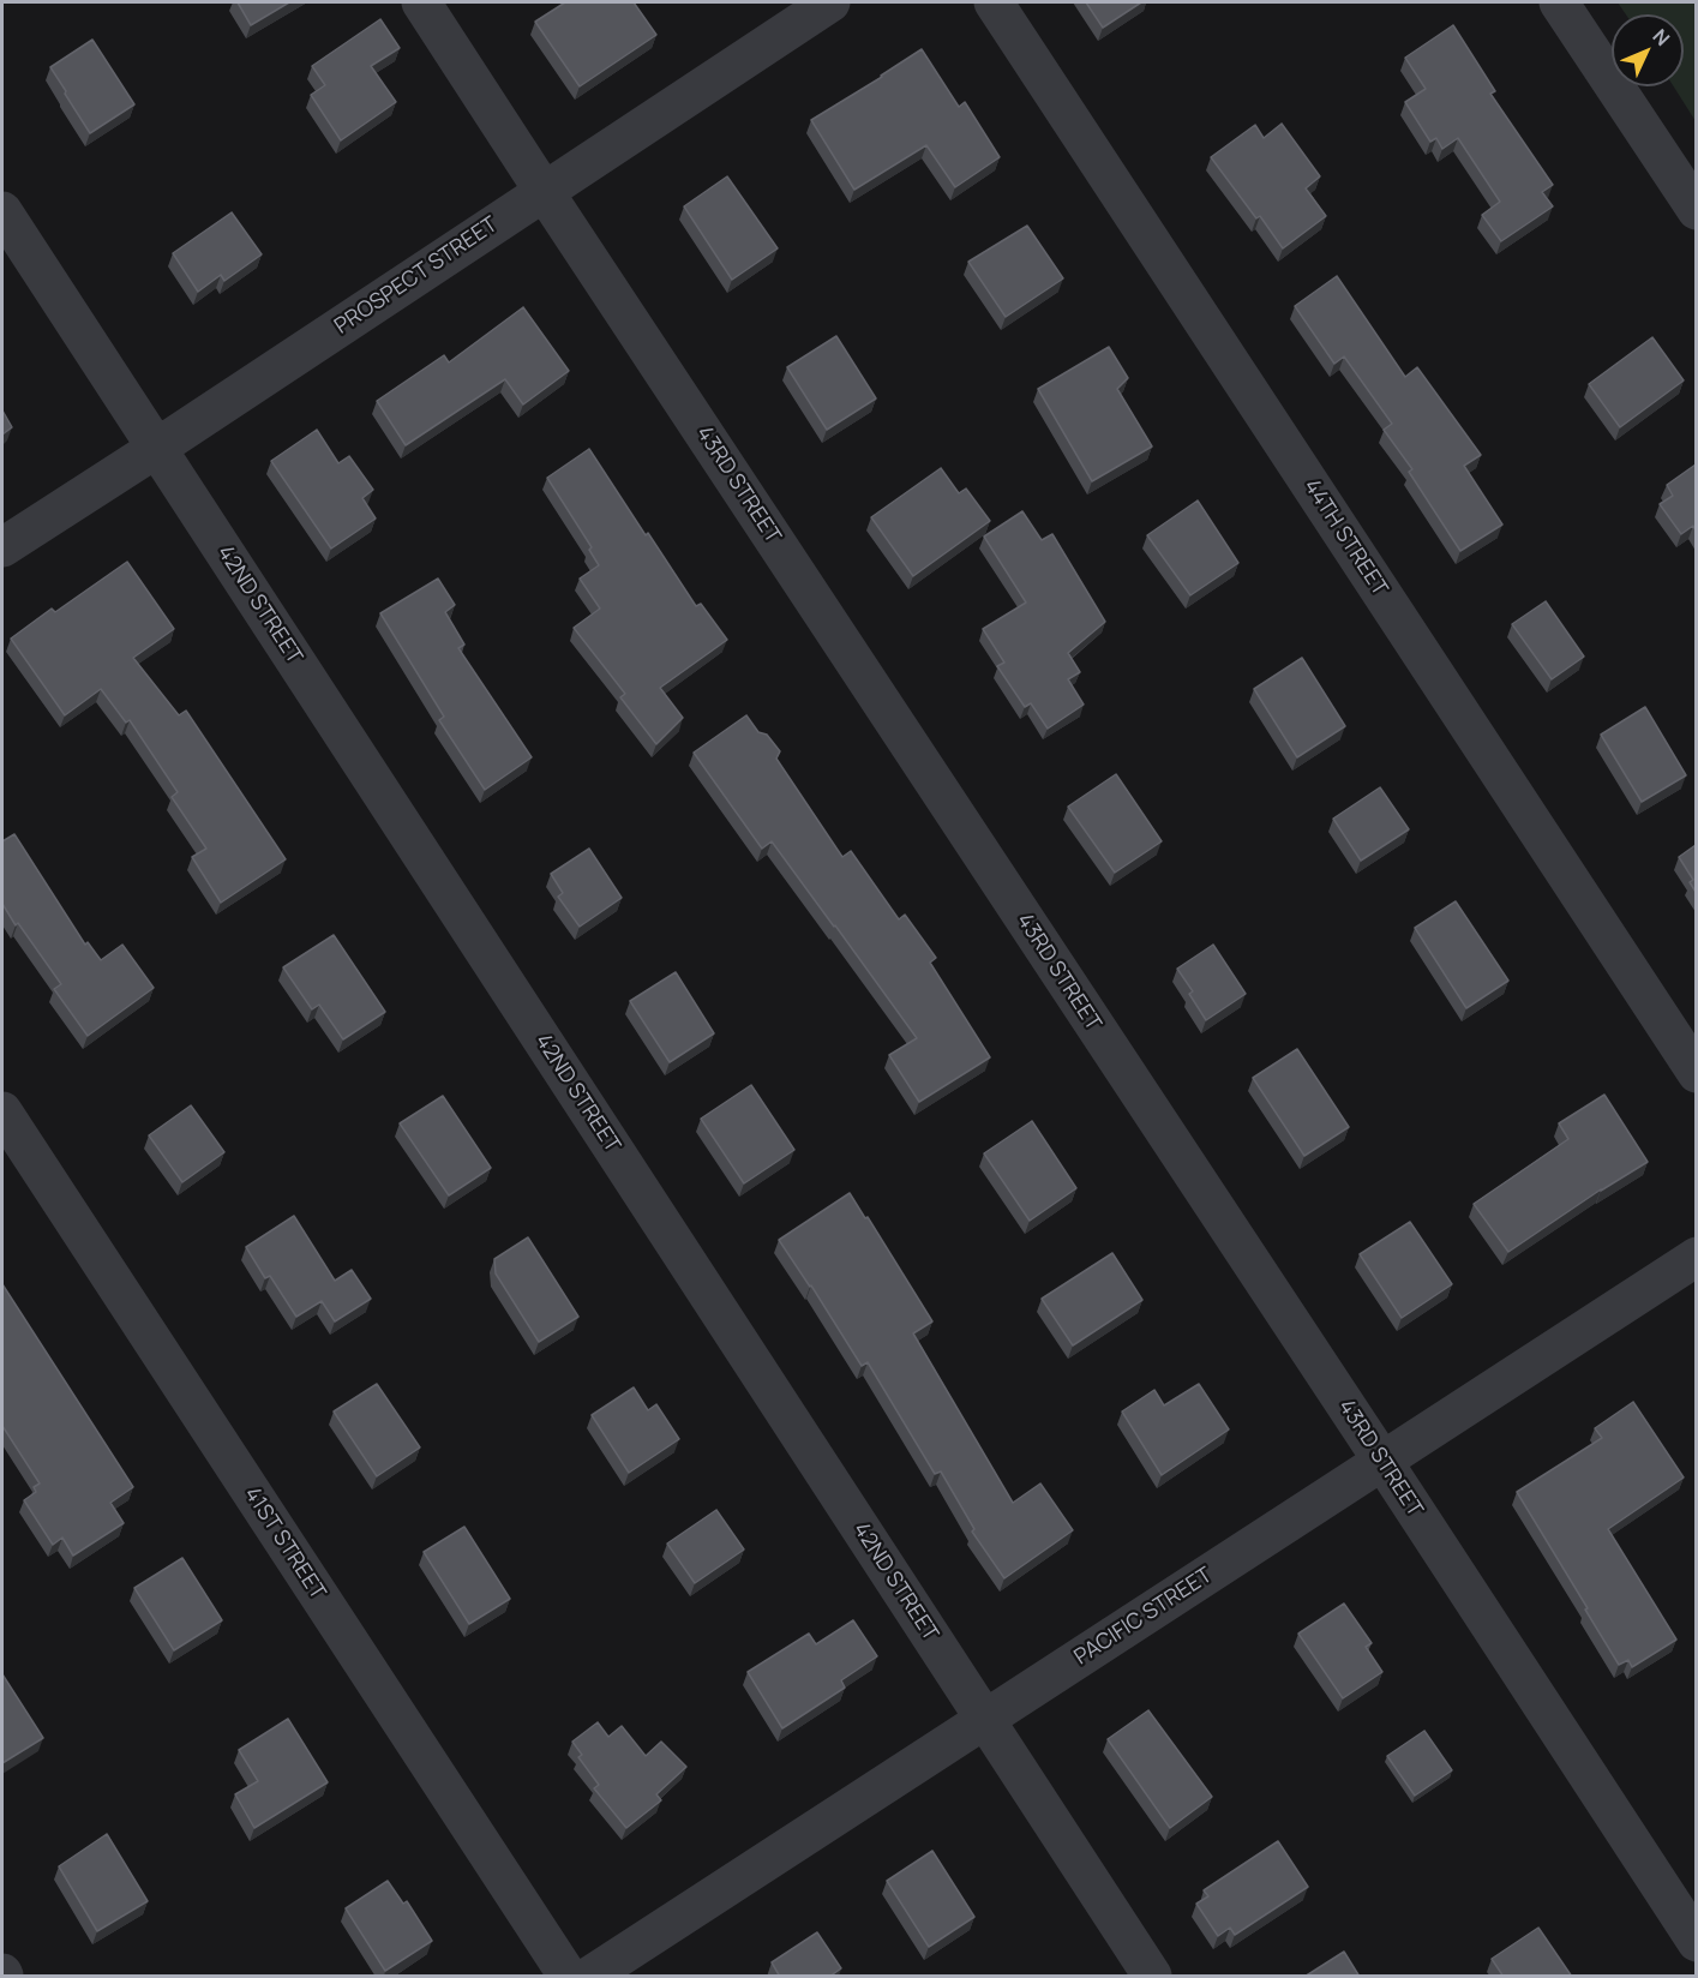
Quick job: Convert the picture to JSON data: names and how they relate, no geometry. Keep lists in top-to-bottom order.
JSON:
{
  "streets": {
    "street": [
      "PROSPECT STREET",
      "43RD STREET",
      "44TH STREET",
      "42ND STREET",
      "41ST STREET",
      "PACIFIC STREET"
    ]
  },
  "crossings": [
    ["PROSPECT STREET", "43RD STREET"],
    ["PROSPECT STREET", "42ND STREET"],
    ["43RD STREET", "PACIFIC STREET"],
    ["42ND STREET", "PACIFIC STREET"]
  ],
  "north": "top right"
}
